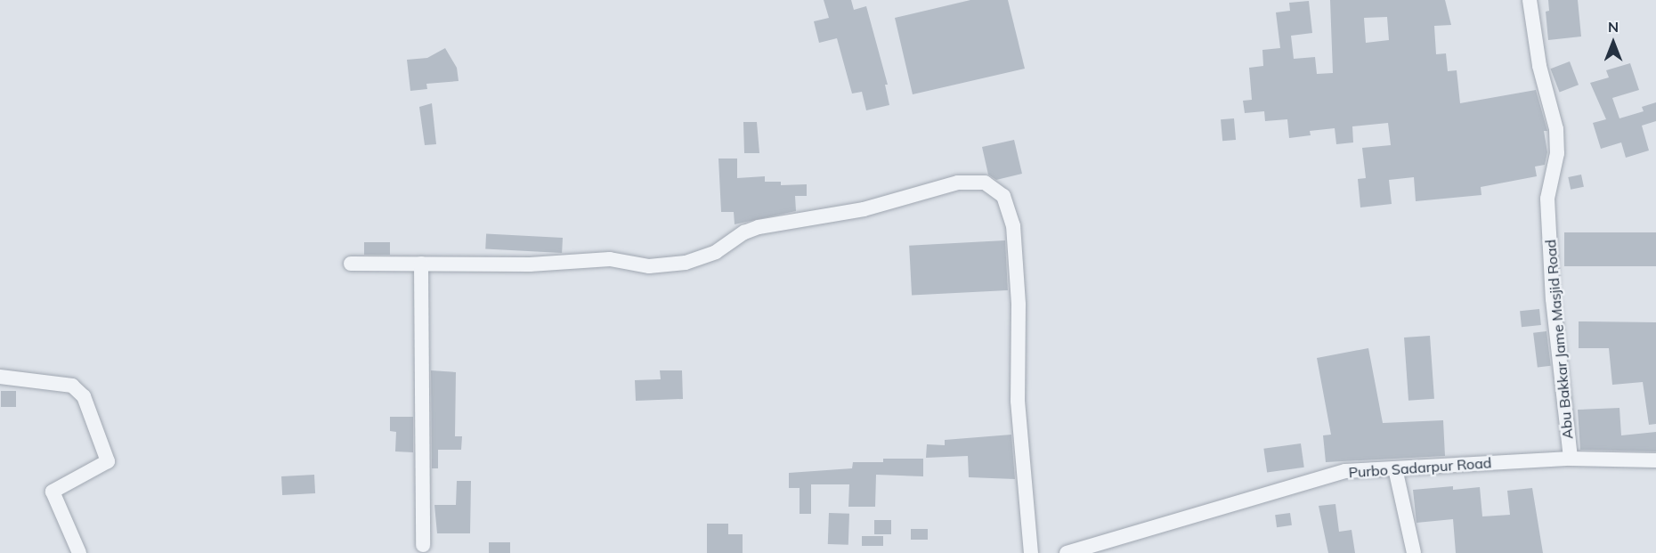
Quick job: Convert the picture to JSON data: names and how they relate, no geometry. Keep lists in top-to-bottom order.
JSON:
{
  "streets": {
    "street": ["Abu Bakkar Jame Masjid Road", "Purbo Sadarpur Road"]
  },
  "crossings": [
    ["Abu Bakkar Jame Masjid Road", "Purbo Sadarpur Road"]
  ],
  "north": "top"
}
